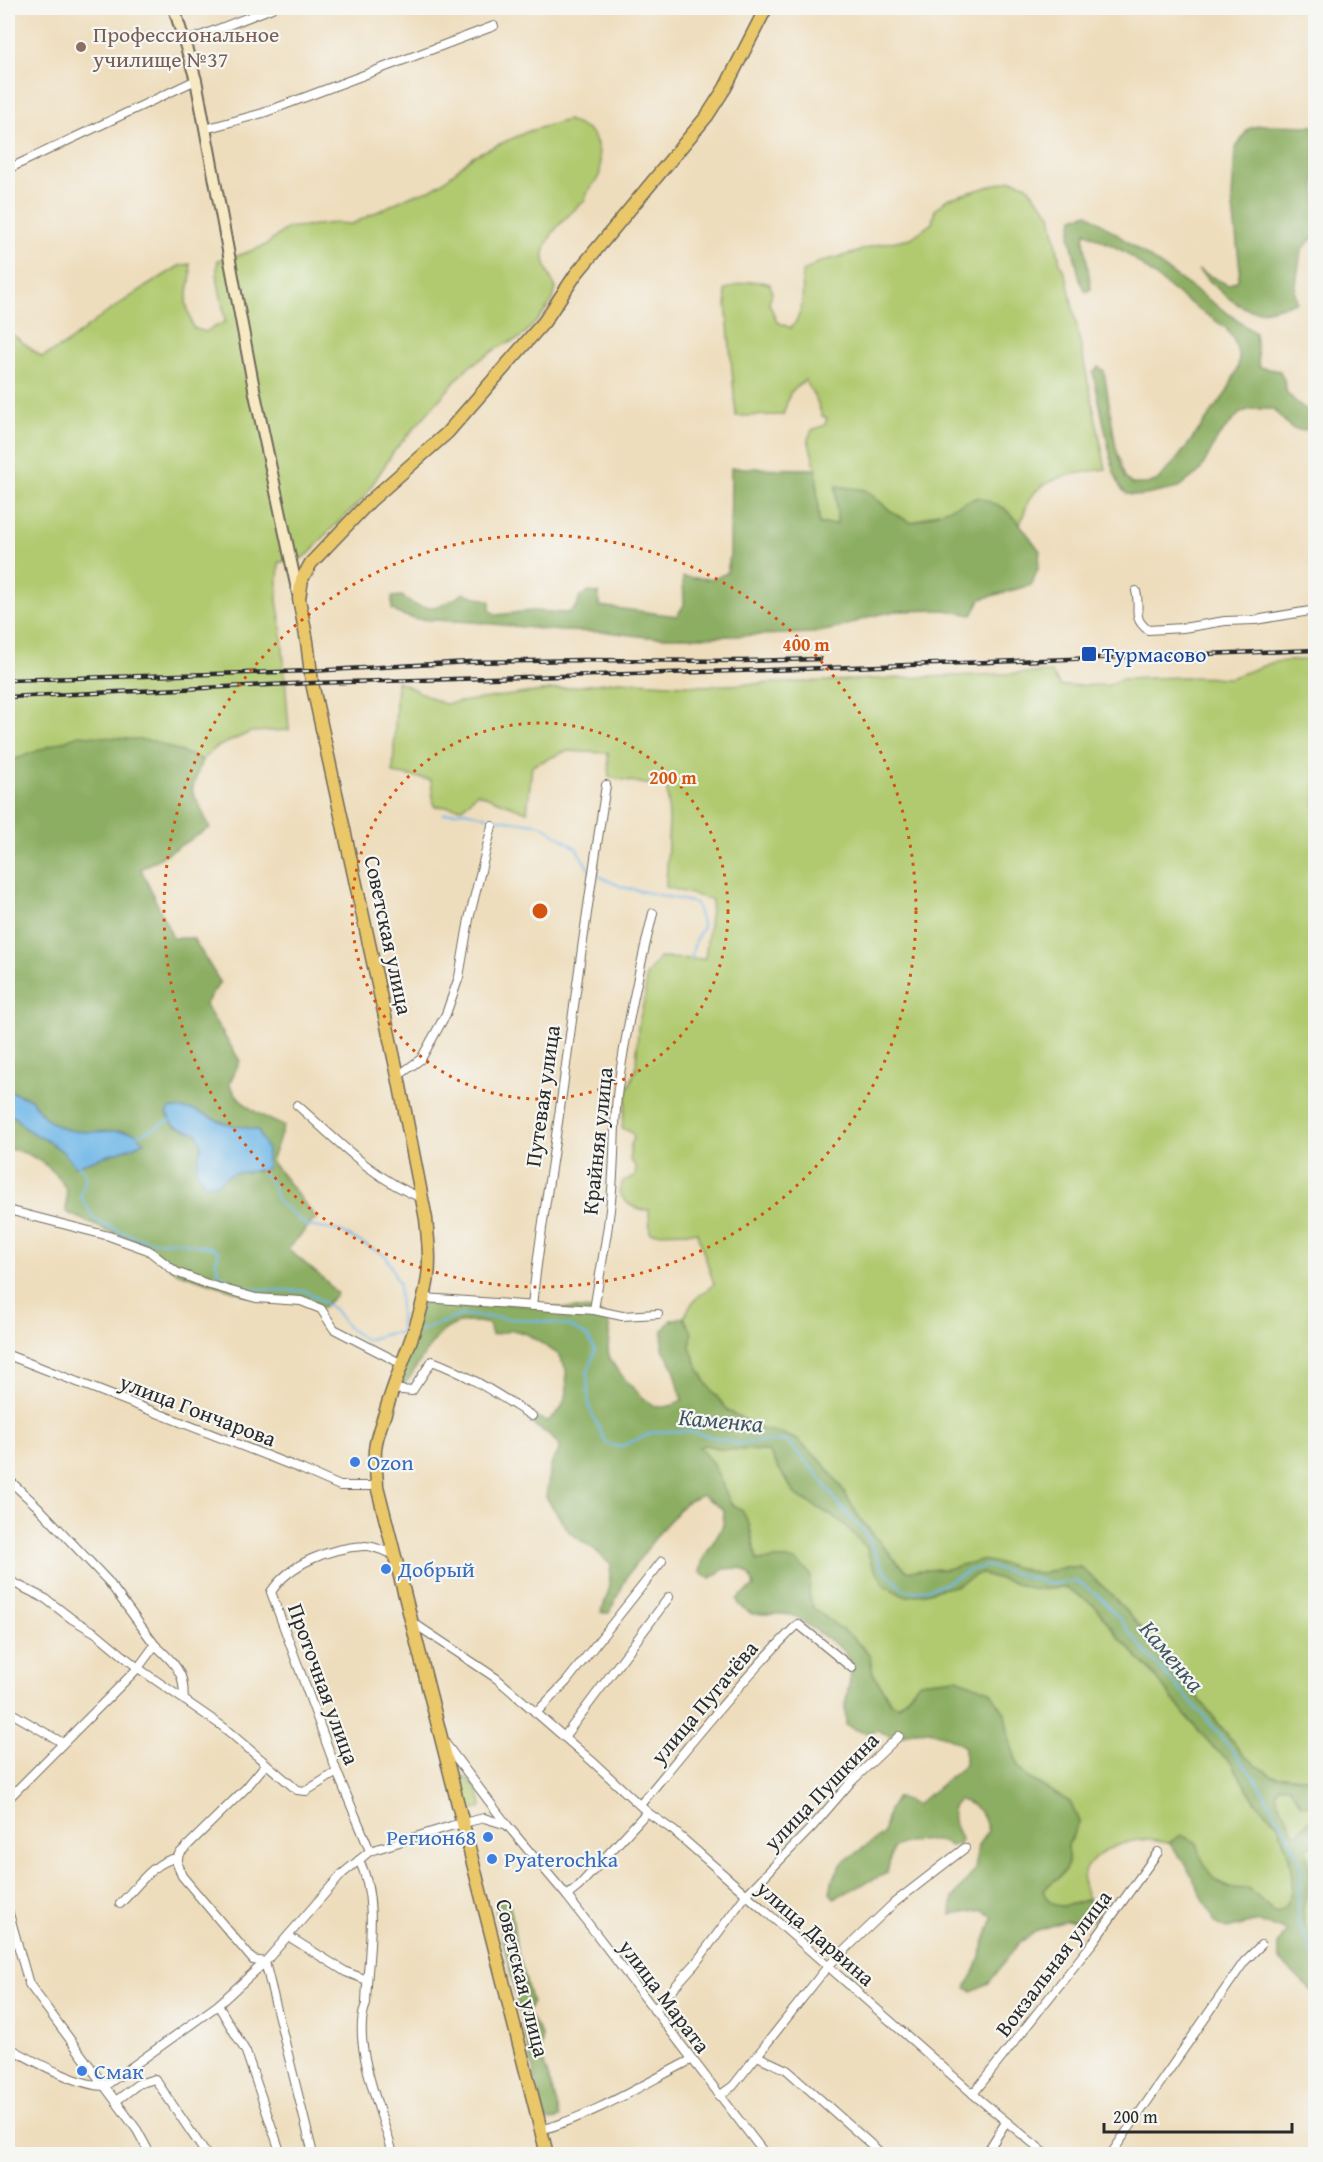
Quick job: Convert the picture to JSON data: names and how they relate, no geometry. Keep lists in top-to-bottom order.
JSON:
{
  "streets": {
    "main road": ["Советская улица"],
    "street": [
      "Путевая улица",
      "Крайняя улица",
      "улица Гончарова",
      "Проточная улица",
      "улица Пугачёва",
      "улица Пушкина",
      "улица Дарвина",
      "Вокзальная улица",
      "улица Марата"
    ]
  },
  "crossings": [
    ["Советская улица", "улица Гончарова"],
    ["Советская улица", "Проточная улица"],
    ["Советская улица", "улица Дарвина"],
    ["Советская улица", "улица Марата"],
    ["улица Пугачёва", "улица Дарвина"],
    ["улица Пушкина", "улица Дарвина"],
    ["улица Пушкина", "улица Марата"],
    ["улица Дарвина", "Вокзальная улица"]
  ],
  "water": ["Каменка"],
  "places": {
    "other": [
      "Профессиональное училище №37",
      "Ozon",
      "Добрый",
      "Регион68",
      "Pyaterochka",
      "Смак"
    ],
    "transit": ["Турмасово"]
  },
  "scale_bar": "200 m",
  "rings": ["400 m", "200 m"]
}
